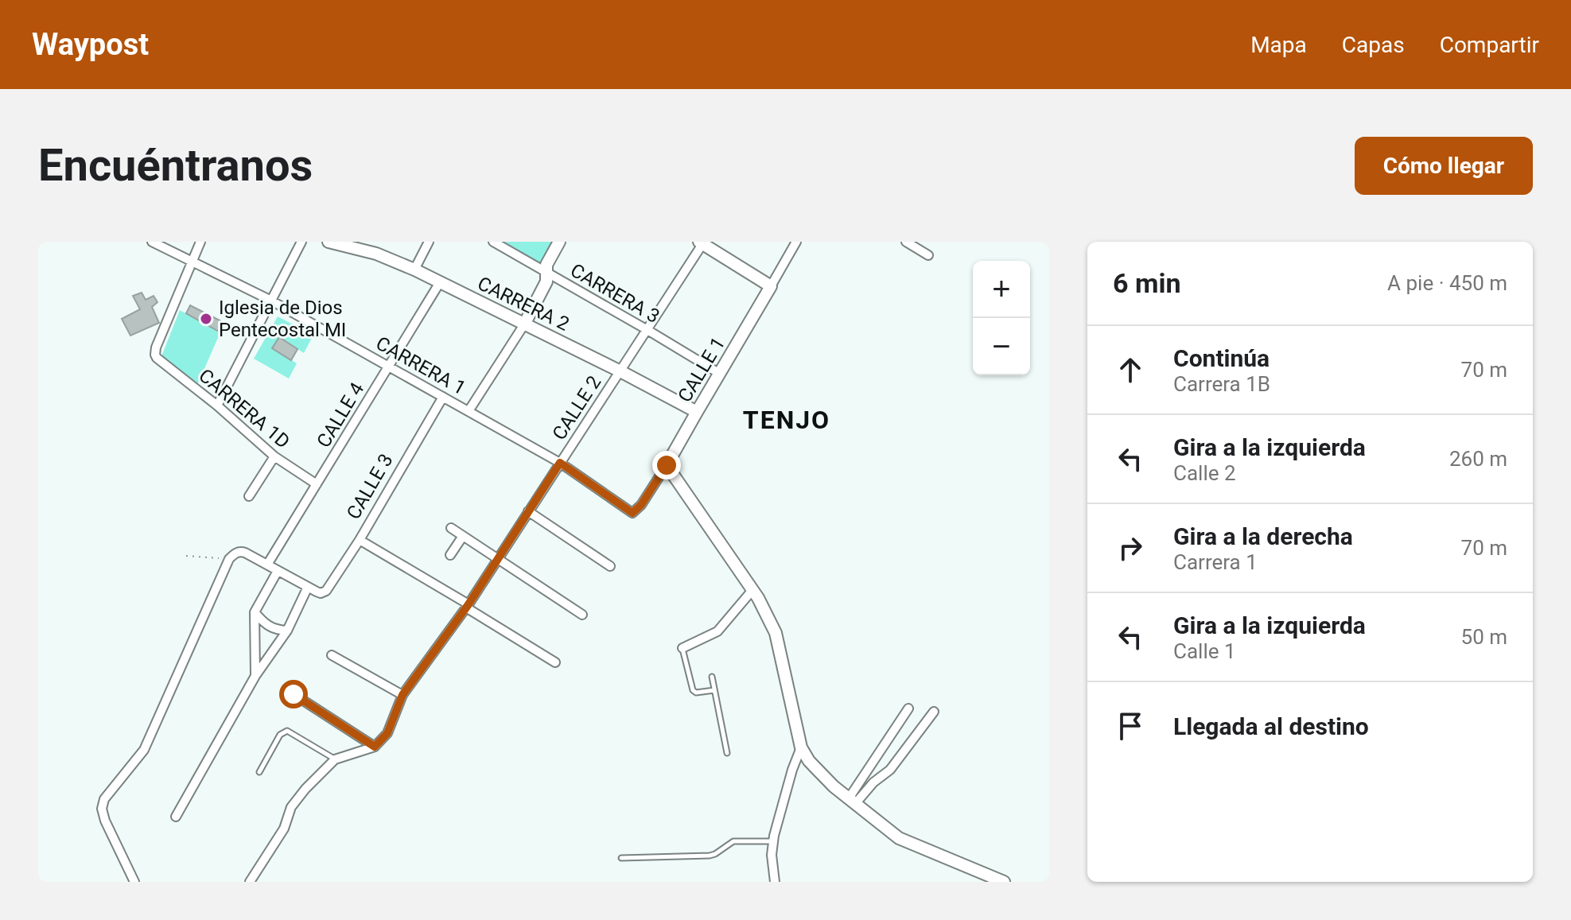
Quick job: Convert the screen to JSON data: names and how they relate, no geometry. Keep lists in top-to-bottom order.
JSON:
{
  "streets": {
    "main road": ["CARRERA 2", "CALLE 1"],
    "street": [
      "CARRERA 3",
      "CARRERA 1",
      "CALLE 2",
      "CARRERA 1D",
      "CALLE 4",
      "CALLE 3"
    ]
  },
  "crossings": [
    ["CARRERA 3", "CALLE 1"],
    ["CARRERA 3", "CALLE 2"],
    ["CARRERA 2", "CALLE 1"],
    ["CARRERA 2", "CALLE 2"],
    ["CARRERA 2", "CALLE 4"],
    ["CARRERA 1", "CALLE 1"],
    ["CARRERA 1", "CALLE 2"],
    ["CARRERA 1", "CARRERA 1D"],
    ["CARRERA 1", "CALLE 4"],
    ["CARRERA 1", "CALLE 3"],
    ["CARRERA 1D", "CALLE 4"]
  ],
  "districts": ["TENJO"],
  "places": ["Iglesia de Dios Pentecostal MI"],
  "page": {
    "header": "Waypost",
    "nav": ["Mapa", "Capas", "Compartir"],
    "buttons": "Cómo llegar",
    "title": "Encuéntranos",
    "heading": ["6 min", "A pie · 450 m"],
    "map_buttons": ["+", "−"],
    "list": [
      ["Continúa", "Carrera 1B", "70 m"],
      ["Gira a la izquierda", "Calle 2", "260 m"],
      ["Gira a la derecha", "Carrera 1", "70 m"],
      ["Gira a la izquierda", "Calle 1", "50 m"],
      "Llegada al destino"
    ]
  }
}
